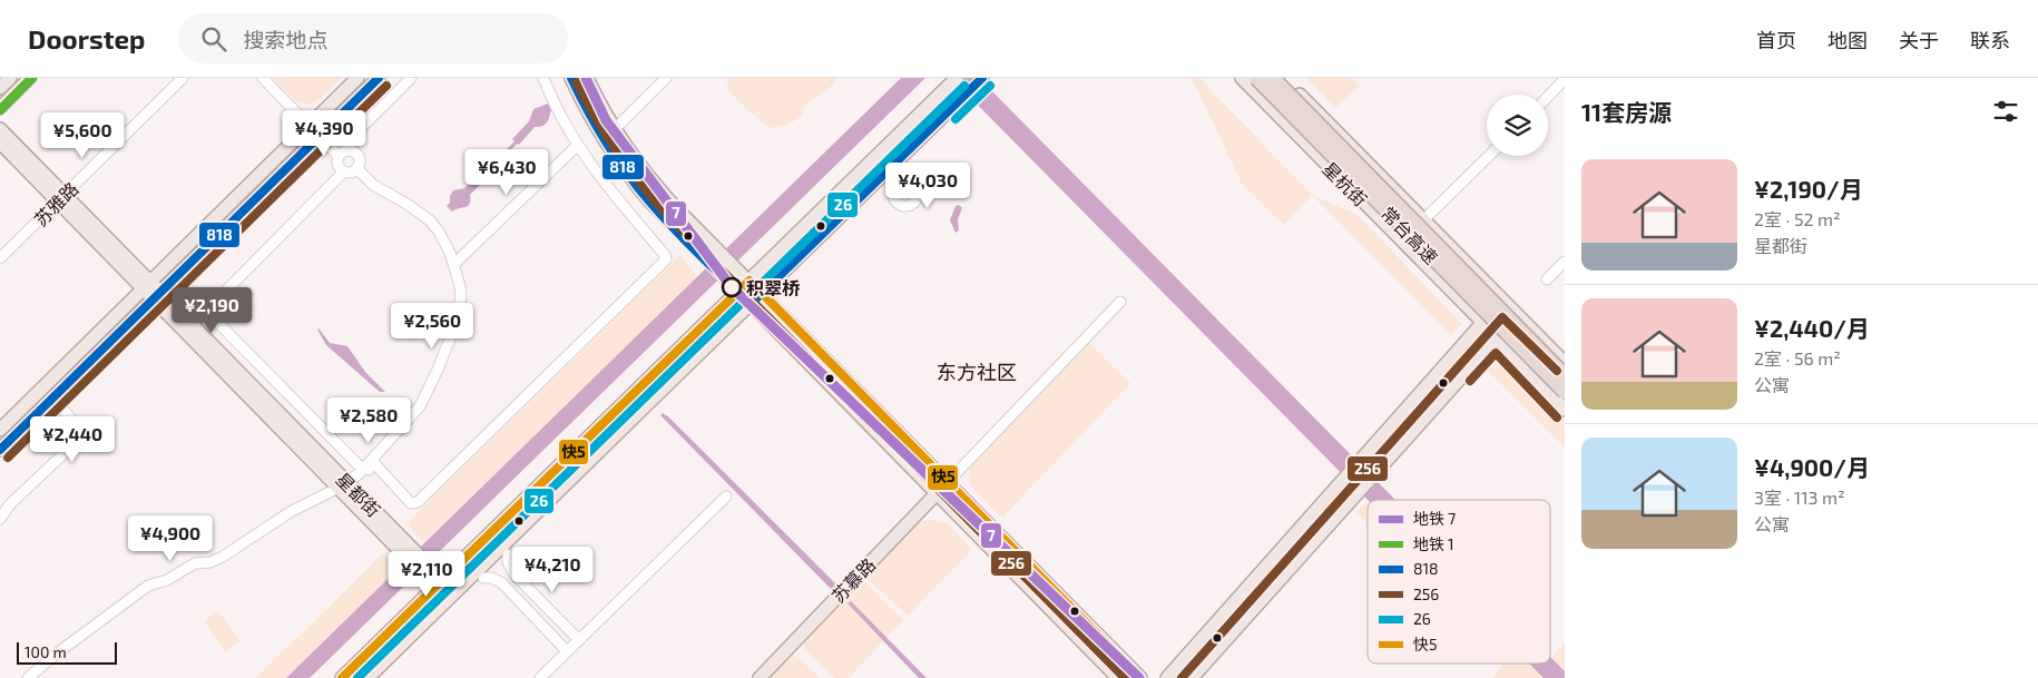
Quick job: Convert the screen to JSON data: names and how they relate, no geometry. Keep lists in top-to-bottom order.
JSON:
{
  "streets": {
    "highway": ["常台高速"],
    "main road": ["星杭街", "星都街", "苏慕路"],
    "street": ["苏雅路"]
  },
  "crossings": [
    ["苏雅路", "星都街"]
  ],
  "districts": ["东方社区"],
  "places": ["积翠桥"],
  "lines": [
    "metro line 7",
    "metro line 1",
    "transit line 818",
    "transit line 256",
    "transit line 26",
    "transit line 快5"
  ],
  "legend": [
    "地铁 7",
    "地铁 1",
    "818",
    "256",
    "26",
    "快5"
  ],
  "scale_bar": "100 m",
  "page": {
    "header": "Doorstep",
    "search": "搜索地点",
    "nav": [
      "首页",
      "地图",
      "关于",
      "联系"
    ],
    "heading": "11套房源",
    "price": [
      "¥4,390",
      "¥5,600",
      "¥6,430",
      "¥4,030",
      "¥2,190",
      "¥2,560",
      "¥2,580",
      "¥2,440",
      "¥4,900",
      "¥4,210",
      "¥2,110"
    ],
    "list": [
      {
        "name": "¥2,190/月",
        "note": "2室 · 52 m² · 星都街"
      },
      {
        "name": "¥2,440/月",
        "note": "2室 · 56 m² · 公寓"
      },
      {
        "name": "¥4,900/月",
        "note": "3室 · 113 m² · 公寓"
      }
    ],
    "scale": "100 m"
  }
}
